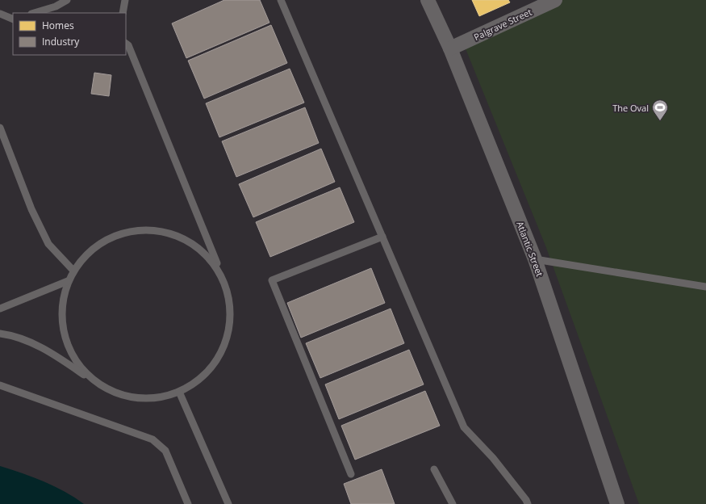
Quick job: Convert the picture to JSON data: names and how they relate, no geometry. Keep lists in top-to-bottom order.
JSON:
{
  "streets": {
    "street": ["Palgrave Street", "Atlantic Street"]
  },
  "crossings": [
    ["Palgrave Street", "Atlantic Street"]
  ],
  "places": {
    "sports": ["The Oval"]
  },
  "legend": ["Homes", "Industry"]
}
